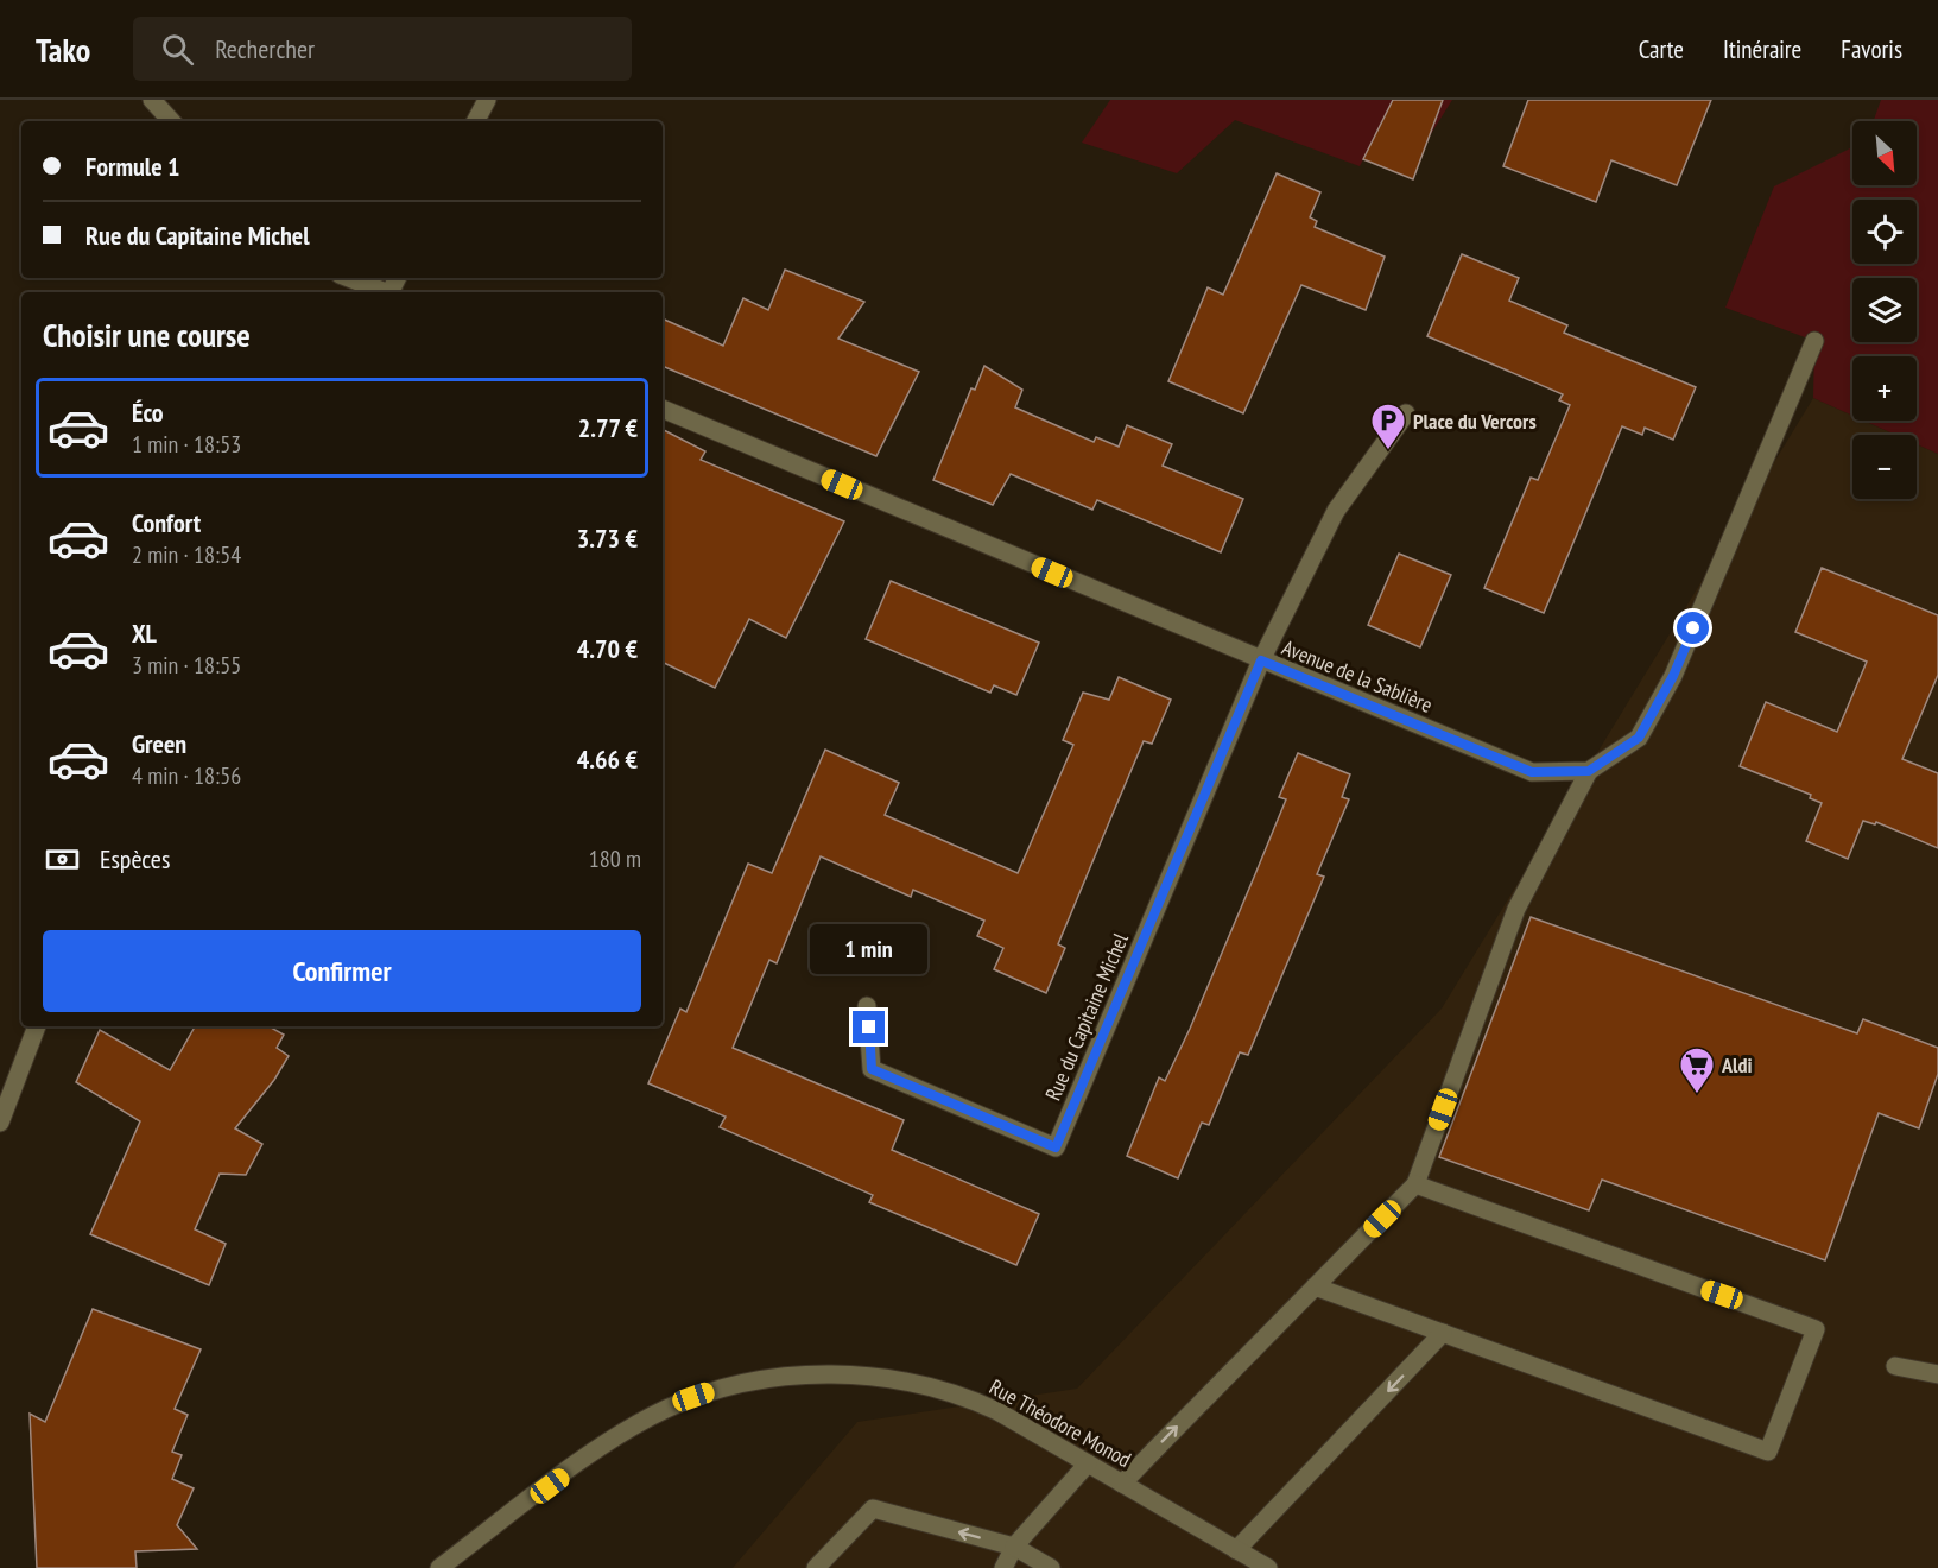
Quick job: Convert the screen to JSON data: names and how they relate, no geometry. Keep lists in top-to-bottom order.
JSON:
{
  "streets": {
    "street": ["Avenue de la Sablière", "Rue du Capitaine Michel", "Rue Théodore Monod"]
  },
  "crossings": [
    ["Avenue de la Sablière", "Rue du Capitaine Michel"]
  ],
  "places": {
    "parking": ["Place du Vercors"],
    "supermarket": ["Aldi"]
  },
  "north": "bottom right",
  "page": {
    "header": "Tako",
    "search": "Rechercher",
    "nav": ["Carte", "Itinéraire", "Favoris"],
    "map_buttons": ["+", "−"],
    "banner": ["Formule 1", "Rue du Capitaine Michel"],
    "heading": "Choisir une course",
    "list": [
      {
        "name": "Éco",
        "note": "1 min · 18:53",
        "value": "2.77 €"
      },
      {
        "name": "Confort",
        "note": "2 min · 18:54",
        "value": "3.73 €"
      },
      {
        "name": "XL",
        "note": "3 min · 18:55",
        "value": "4.70 €"
      },
      {
        "name": "Green",
        "note": "4 min · 18:56",
        "value": "4.66 €"
      }
    ],
    "pay": ["Espèces", "180 m"],
    "buttons": "Confirmer",
    "bubble": "1 min"
  }
}
